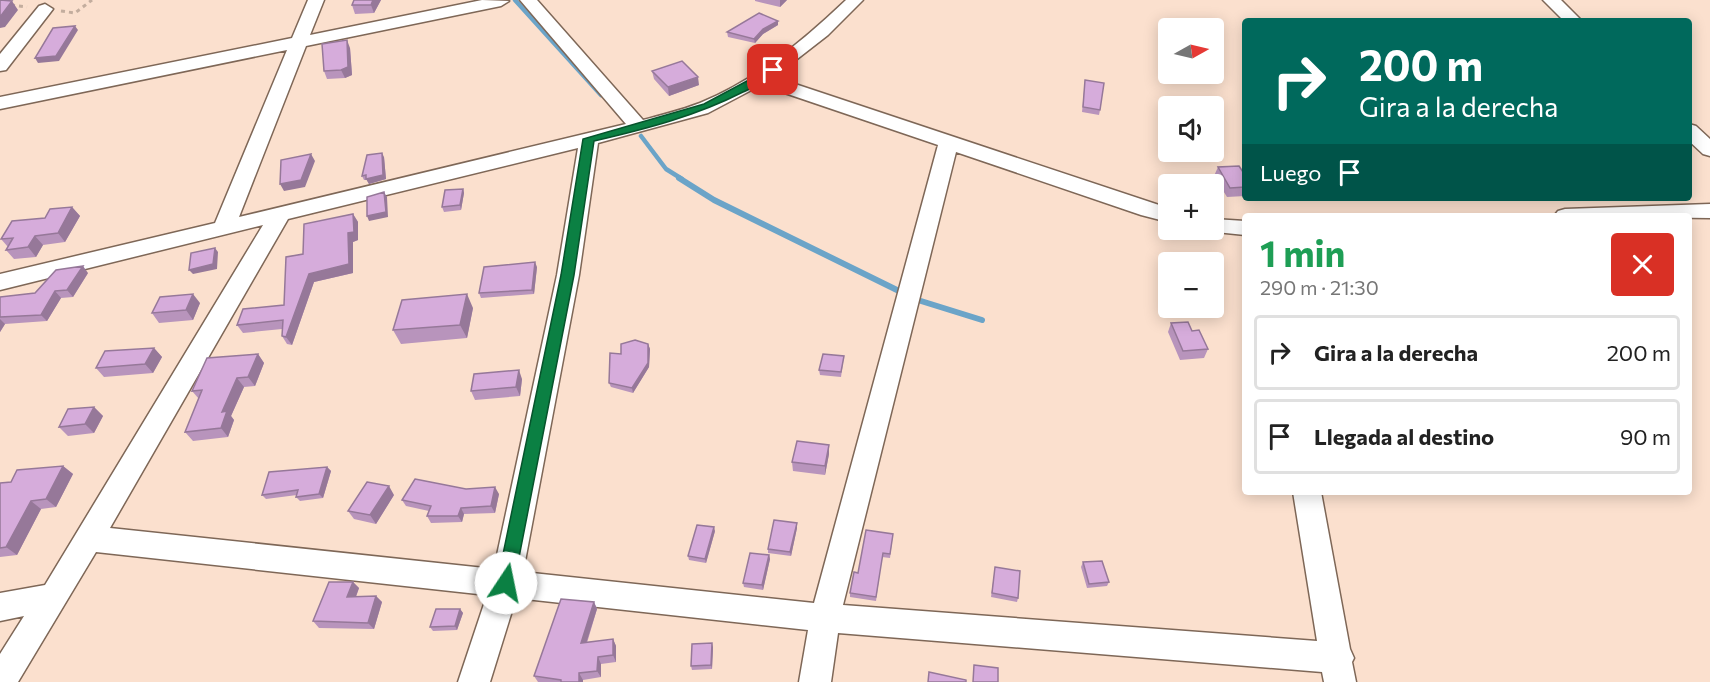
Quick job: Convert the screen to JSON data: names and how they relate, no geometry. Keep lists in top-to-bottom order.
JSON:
{
  "north": "right",
  "page": {
    "map_buttons": ["+", "−"],
    "turn": ["200 m", "Gira a la derecha"],
    "then": "Luego",
    "heading": ["1 min", "290 m · 21:30"],
    "list": [
      {
        "name": "Gira a la derecha",
        "value": "200 m"
      },
      {
        "name": "Llegada al destino",
        "value": "90 m"
      }
    ]
  }
}
